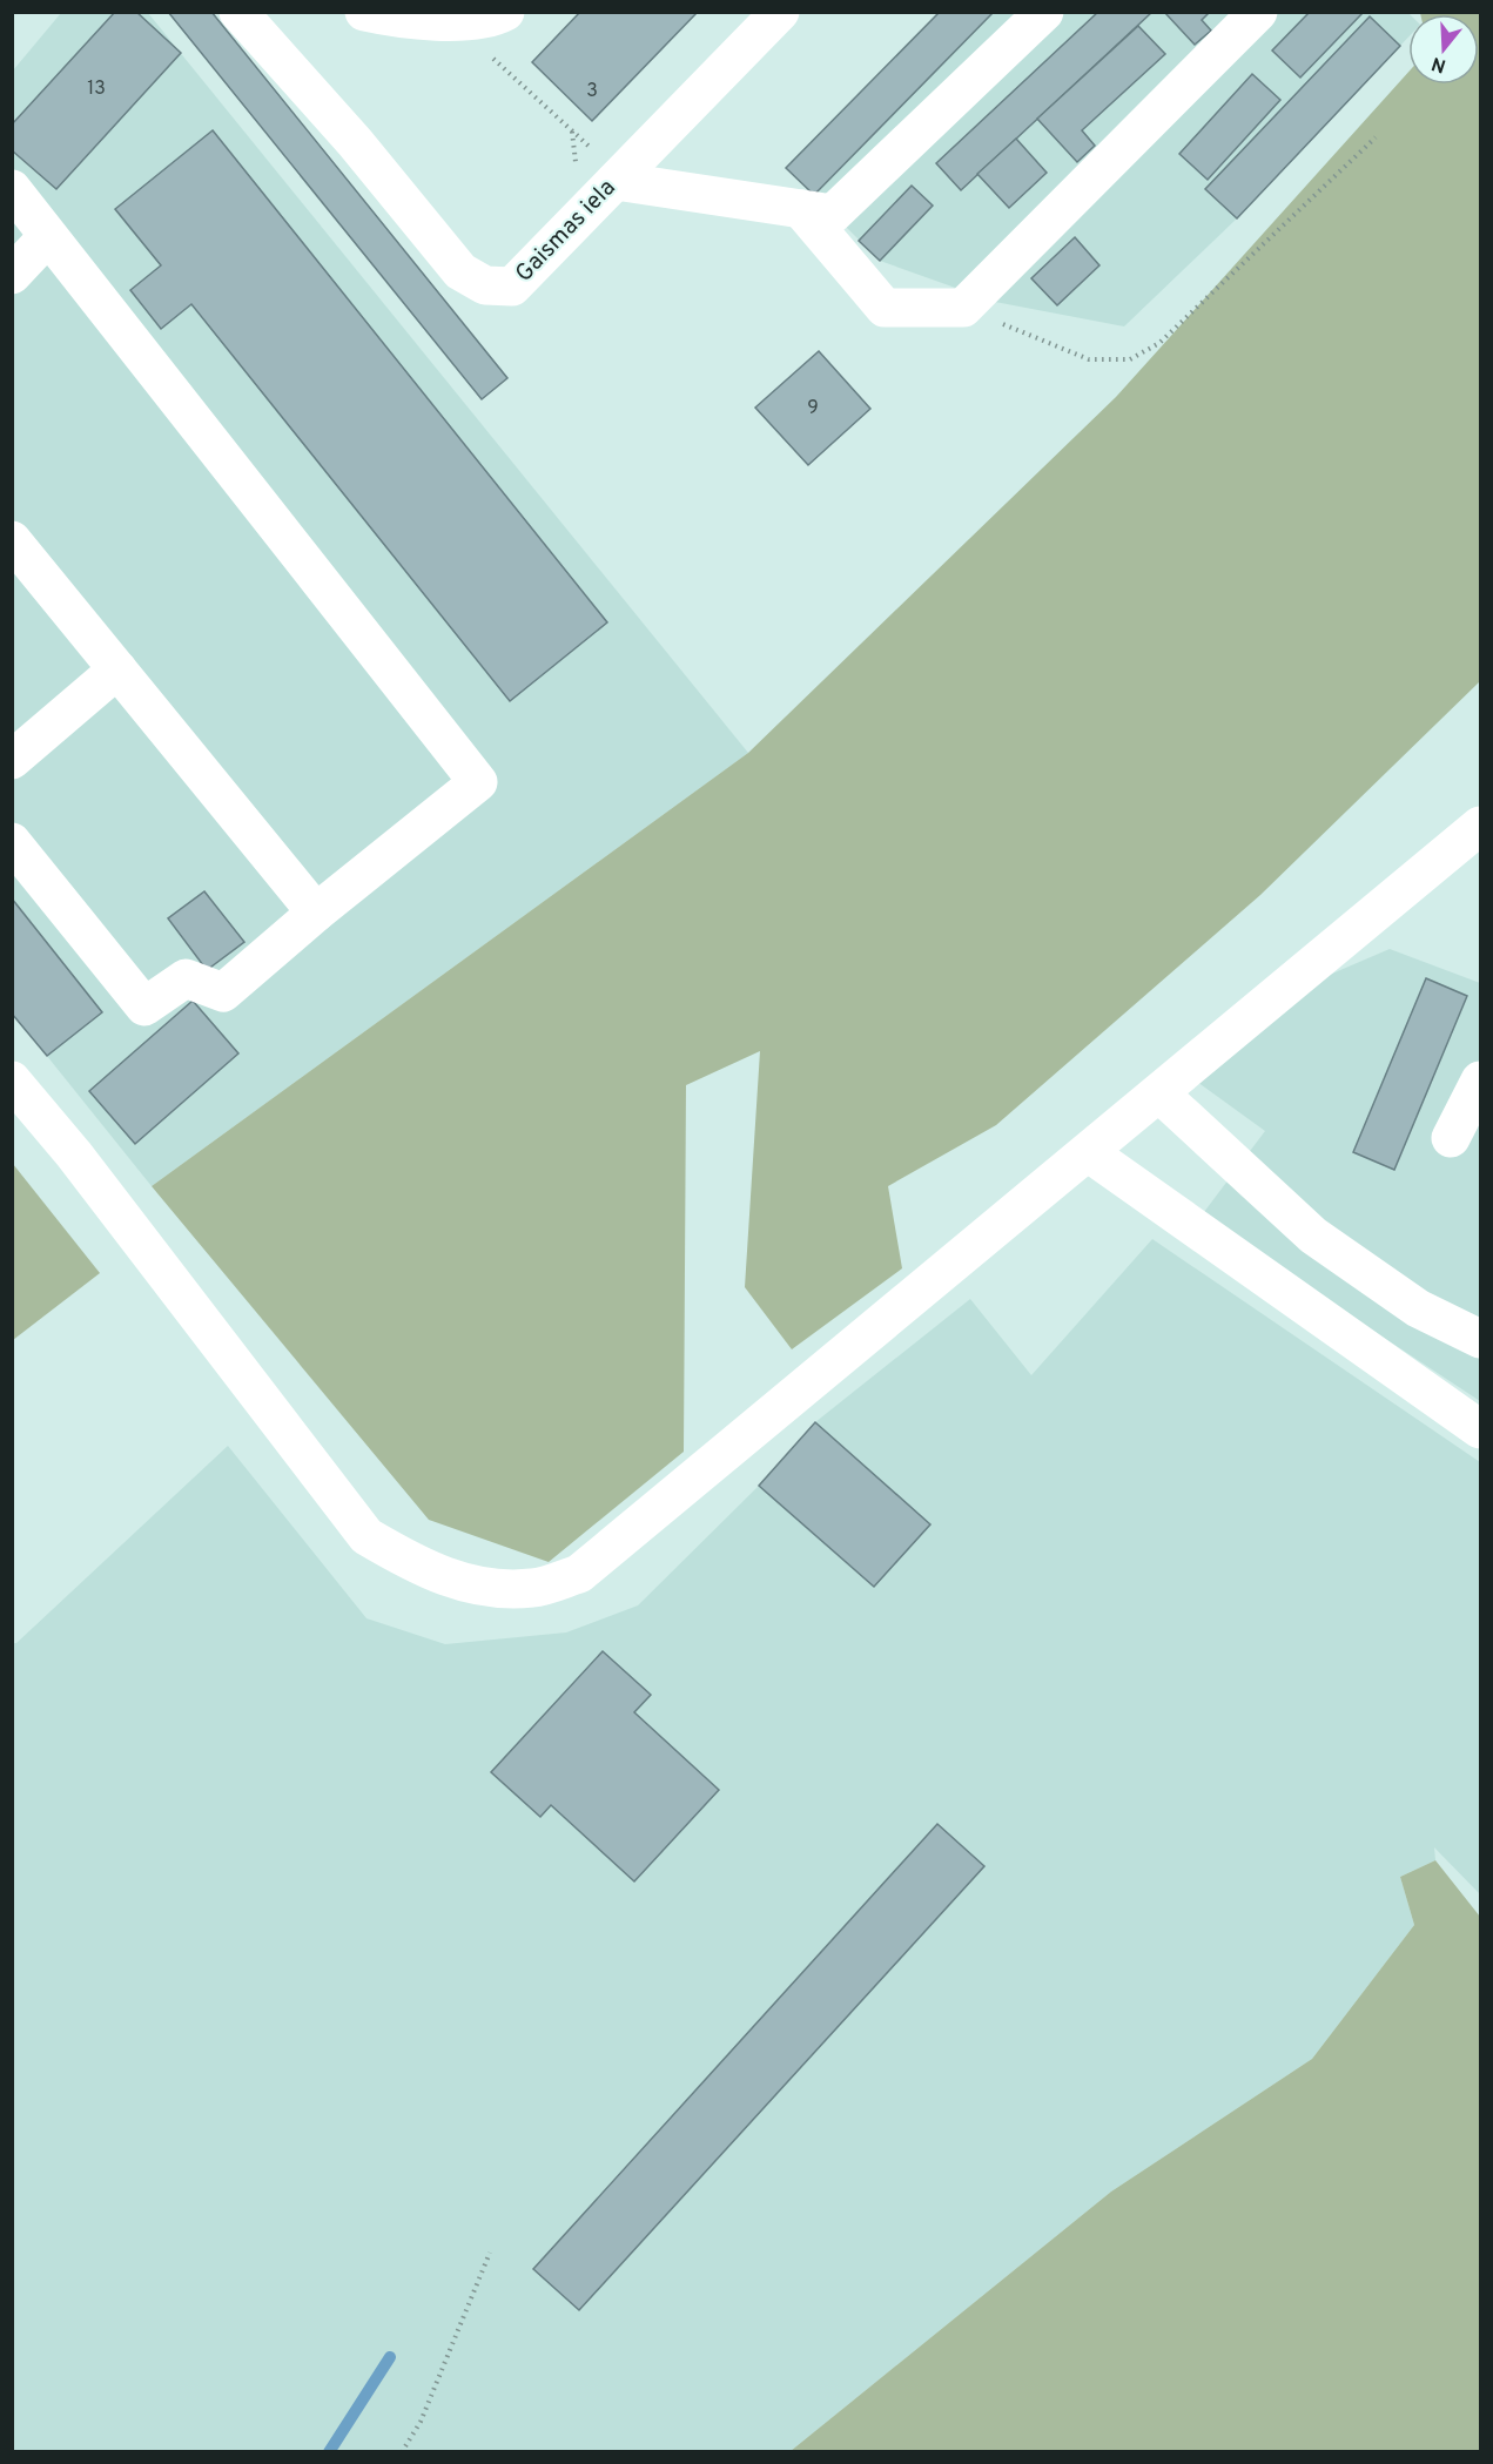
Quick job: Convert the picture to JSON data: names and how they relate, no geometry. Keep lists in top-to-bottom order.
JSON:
{
  "streets": {
    "street": ["Gaismas iela"]
  },
  "house_numbers": ["13", "3", "9"],
  "north": "bottom"
}
